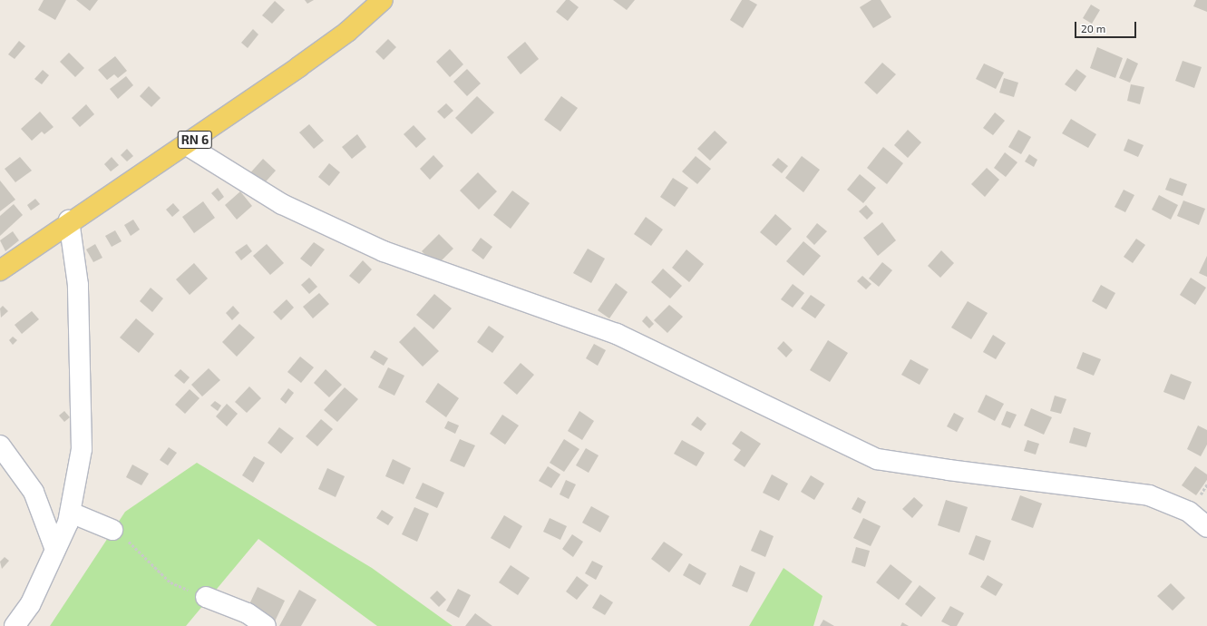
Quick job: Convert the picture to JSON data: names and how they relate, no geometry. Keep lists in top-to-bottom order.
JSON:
{
  "streets": {
    "main road": ["RN 6"]
  },
  "scale_bar": "20 m"
}
